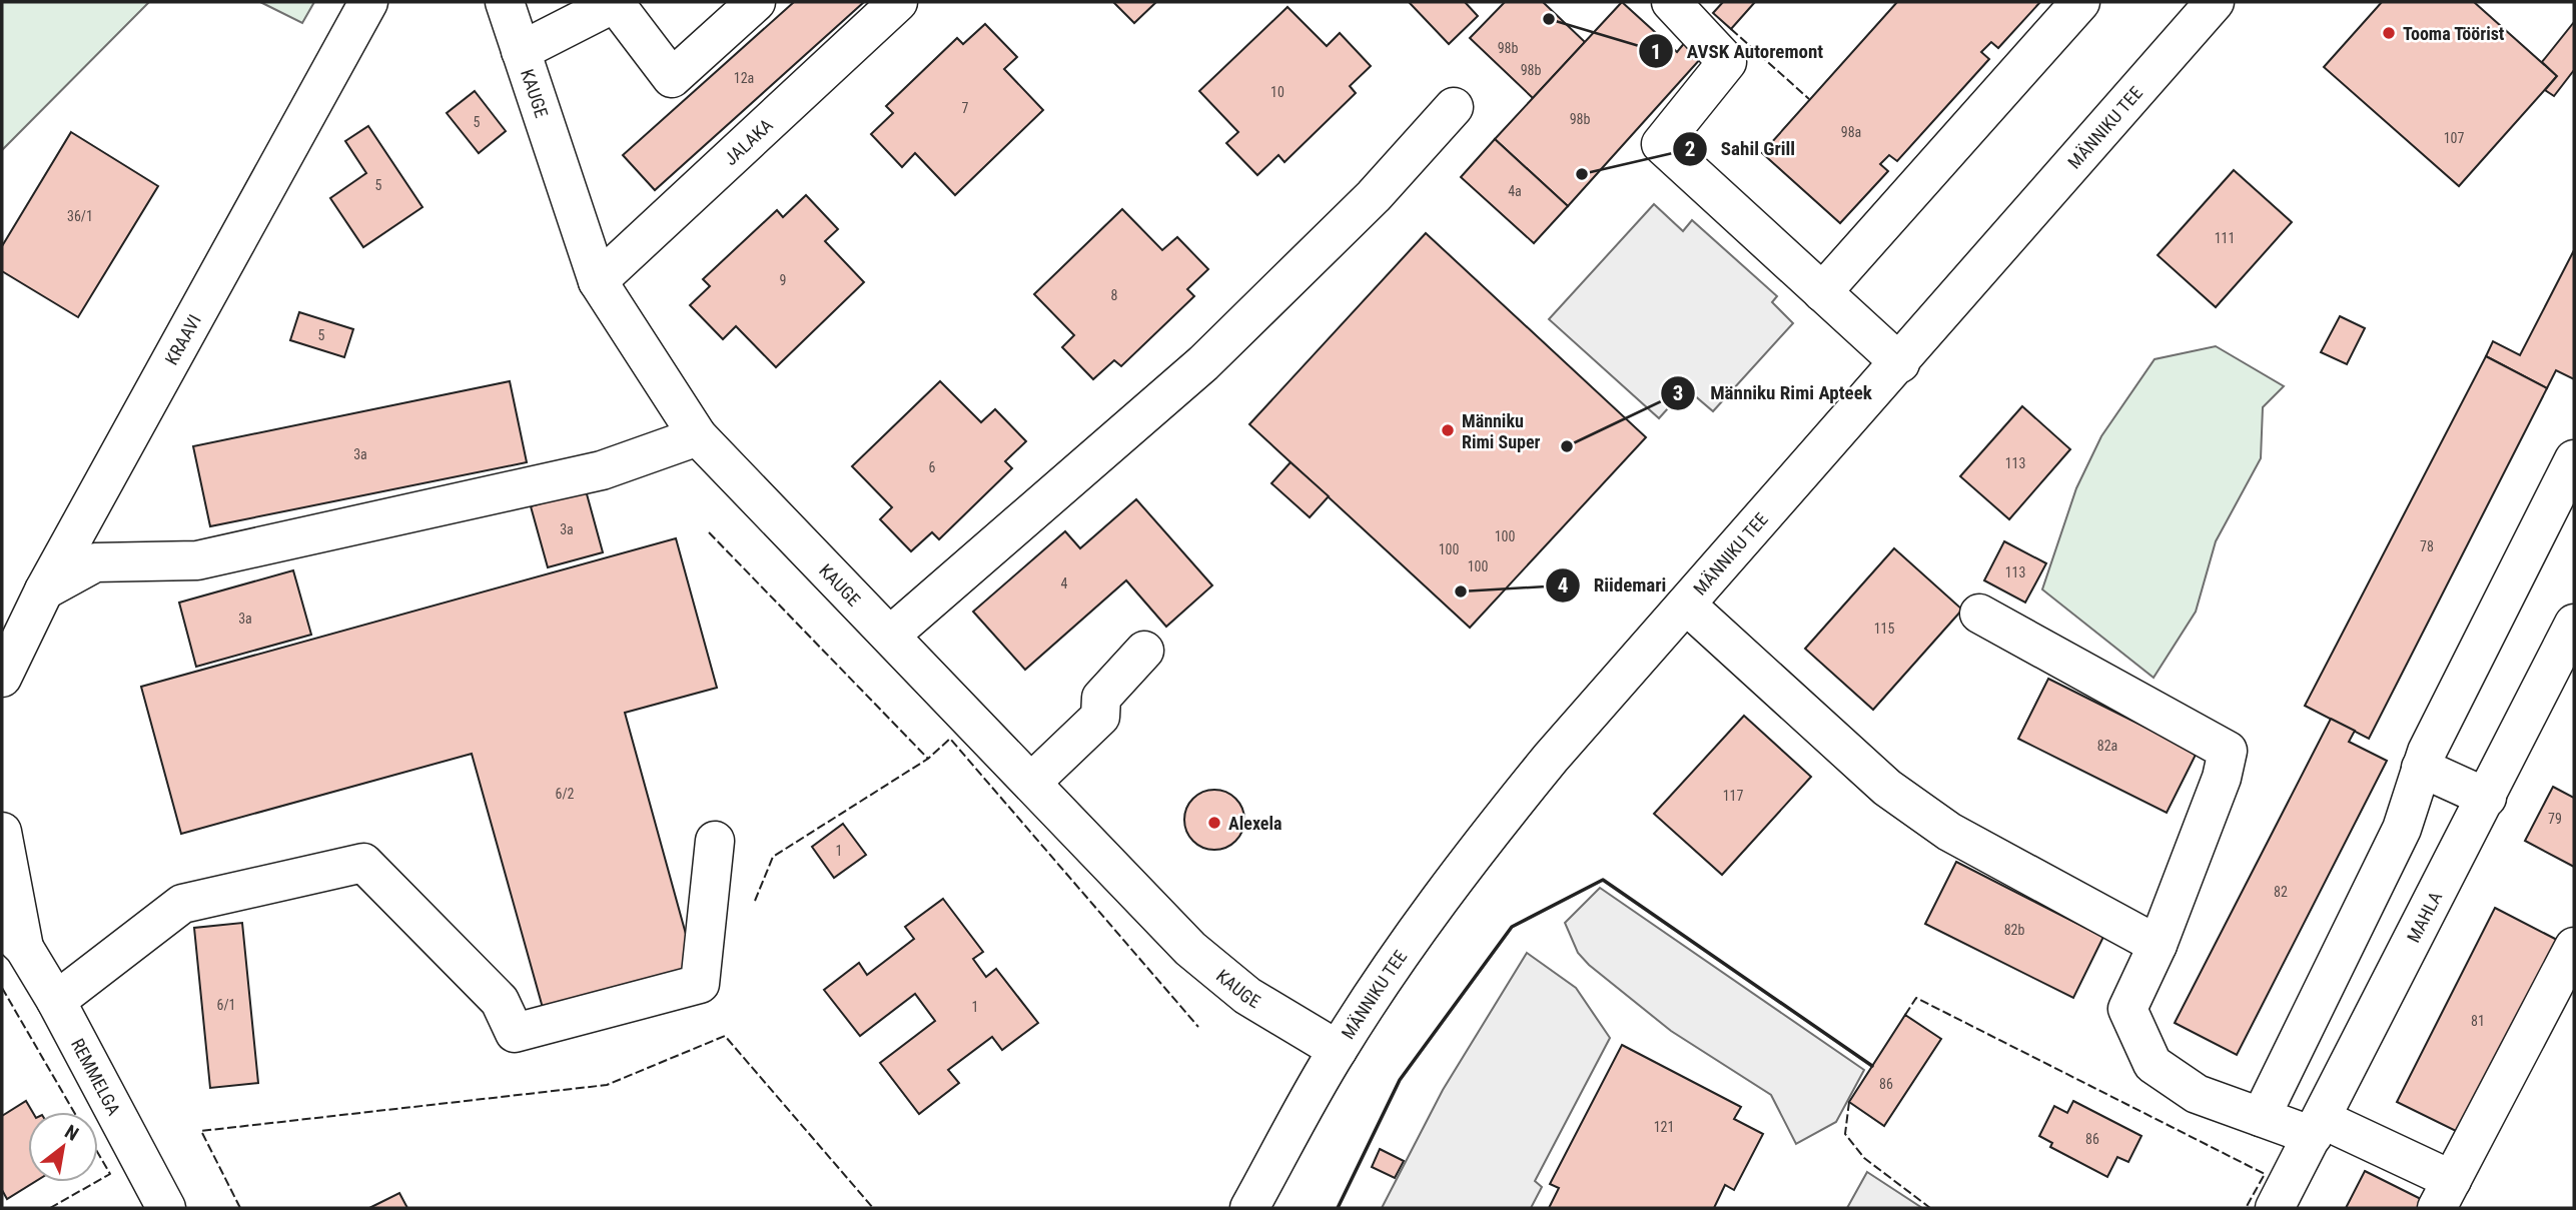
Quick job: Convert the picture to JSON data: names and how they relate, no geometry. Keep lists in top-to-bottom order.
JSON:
{
  "streets": {
    "street": [
      "KAUGE",
      "MÄNNIKU TEE",
      "JALAKA",
      "KRAAVI",
      "MAHLA",
      "REMMELGA"
    ]
  },
  "crossings": [
    ["KAUGE", "MÄNNIKU TEE"],
    ["KAUGE", "JALAKA"]
  ],
  "places": [
    "AVSK Autoremont",
    "Tooma Töörist",
    "Sahil Grill",
    "Männiku Rimi Super",
    "Männiku Rimi Apteek",
    "Riidemari",
    "Alexela"
  ],
  "house_numbers": [
    "98b",
    "98b",
    "12a",
    "10",
    "7",
    "98b",
    "5",
    "98a",
    "107",
    "5",
    "4a",
    "36/1",
    "111",
    "9",
    "8",
    "5",
    "3a",
    "113",
    "6",
    "3a",
    "100",
    "78",
    "100",
    "100",
    "113",
    "4",
    "3a",
    "115",
    "82a",
    "6/2",
    "117",
    "79",
    "1",
    "82",
    "82b",
    "6/1",
    "1",
    "81",
    "86",
    "121",
    "86"
  ],
  "north": "top right"
}
